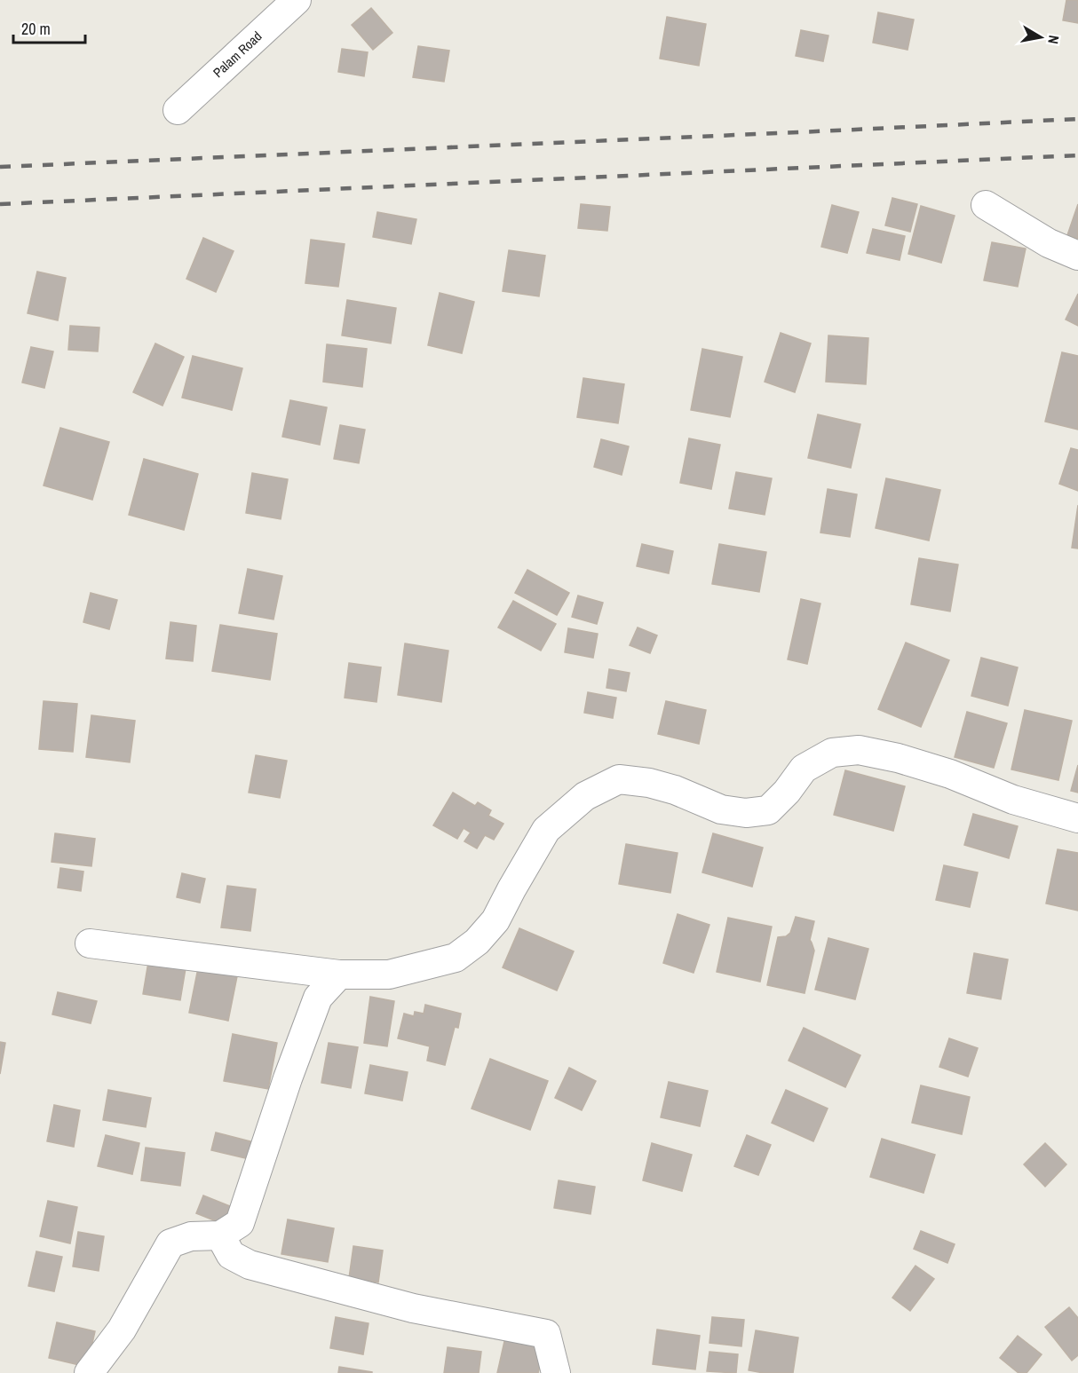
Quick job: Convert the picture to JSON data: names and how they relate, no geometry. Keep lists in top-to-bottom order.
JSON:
{
  "streets": {
    "street": ["Palam Road"]
  },
  "scale_bar": "20 m",
  "north": "right"
}
